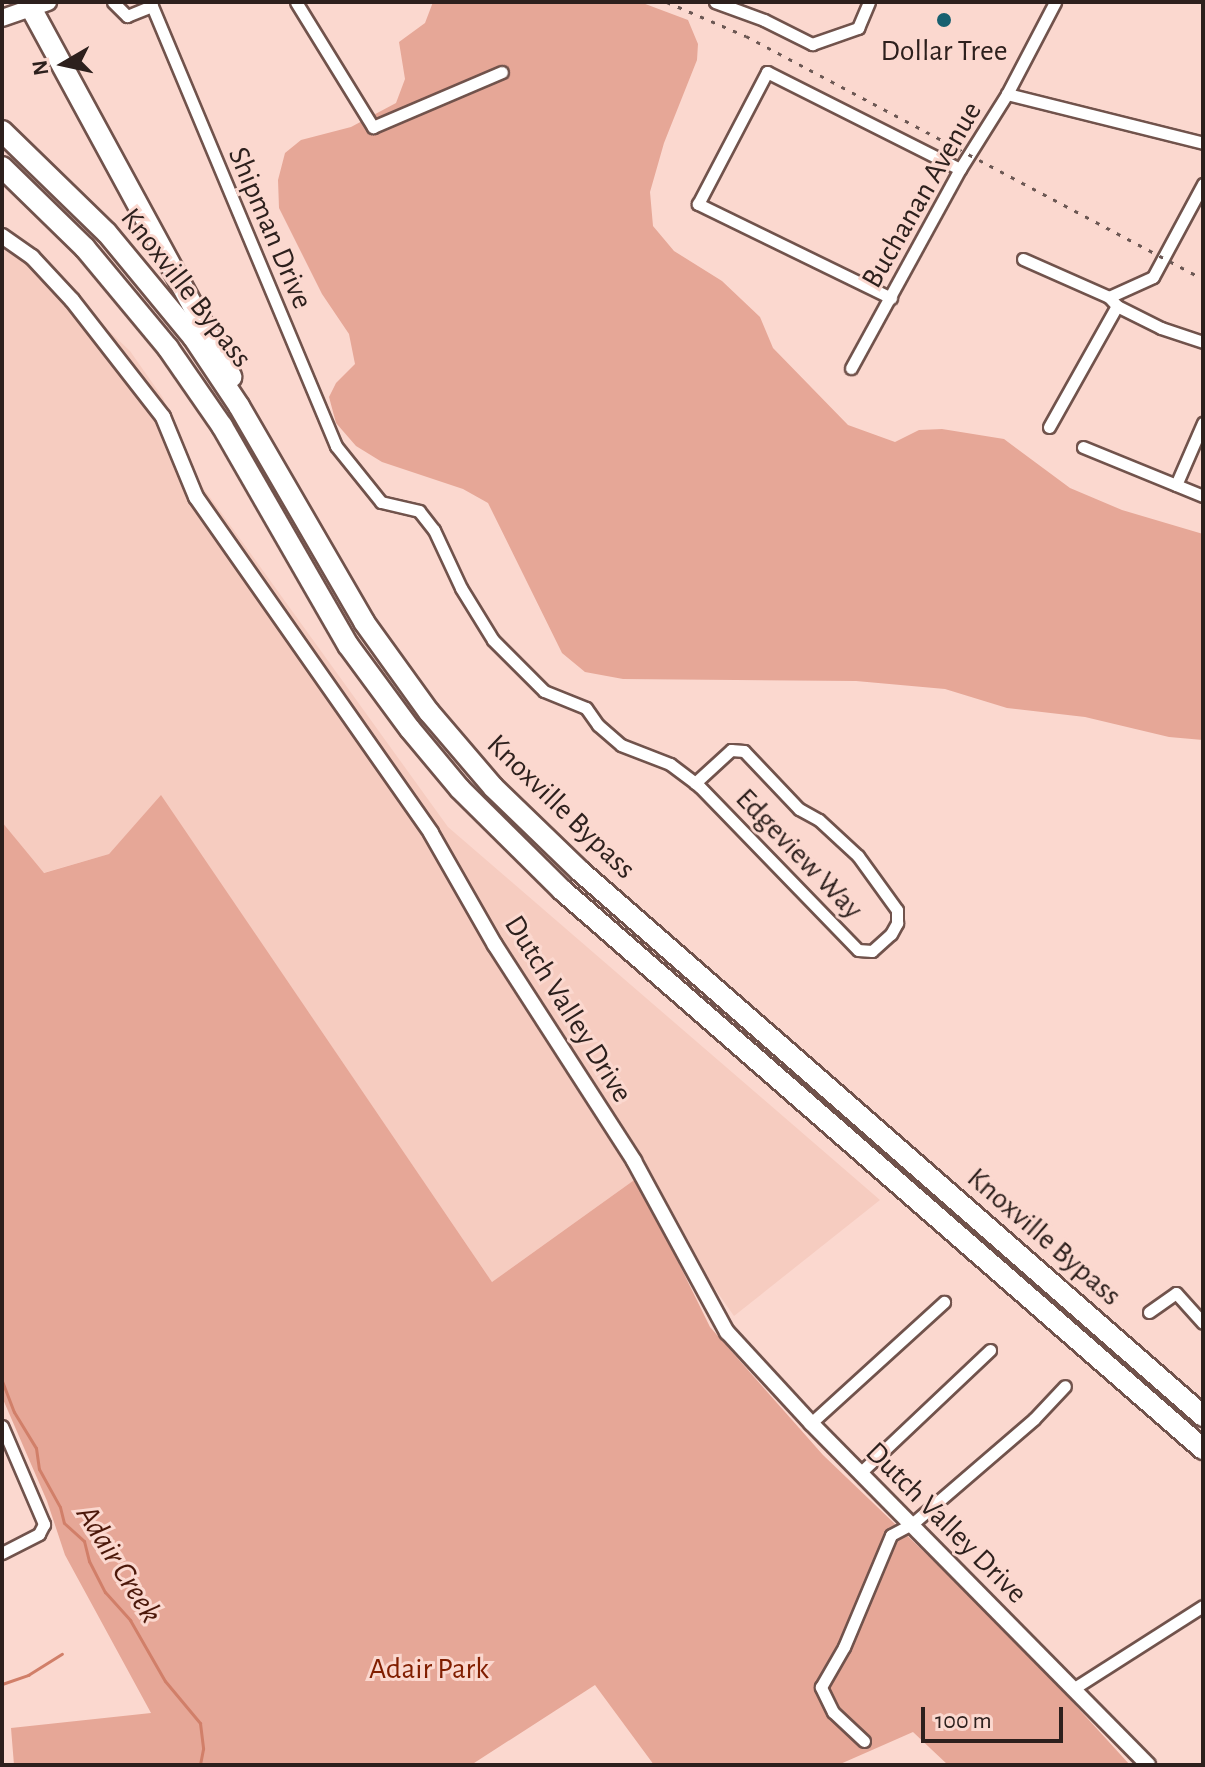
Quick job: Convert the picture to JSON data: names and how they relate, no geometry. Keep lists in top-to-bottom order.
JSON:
{
  "streets": {
    "highway": ["Knoxville Bypass"],
    "street": [
      "Buchanan Avenue",
      "Shipman Drive",
      "Edgeview Way",
      "Dutch Valley Drive"
    ]
  },
  "crossings": [
    ["Shipman Drive", "Edgeview Way"]
  ],
  "water": ["Adair Creek"],
  "parks": ["Adair Park"],
  "places": ["Dollar Tree"],
  "scale_bar": "100 m",
  "north": "left"
}
